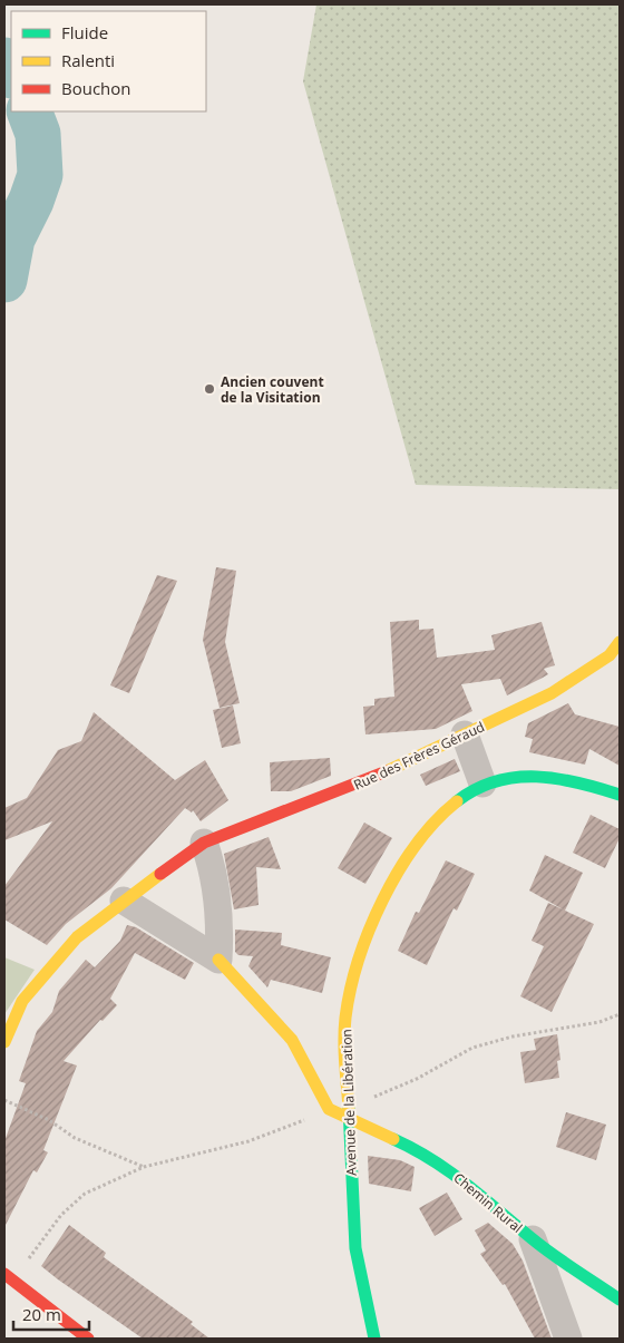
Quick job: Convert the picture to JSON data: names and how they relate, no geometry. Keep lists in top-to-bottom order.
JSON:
{
  "streets": {
    "street": ["Rue des Frères Géraud", "Avenue de la Libération", "Chemin Rural"]
  },
  "crossings": [
    ["Rue des Frères Géraud", "Avenue de la Libération"],
    ["Avenue de la Libération", "Chemin Rural"]
  ],
  "places": ["Ancien couvent de la Visitation"],
  "legend": ["Fluide", "Ralenti", "Bouchon"],
  "scale_bar": "20 m"
}
